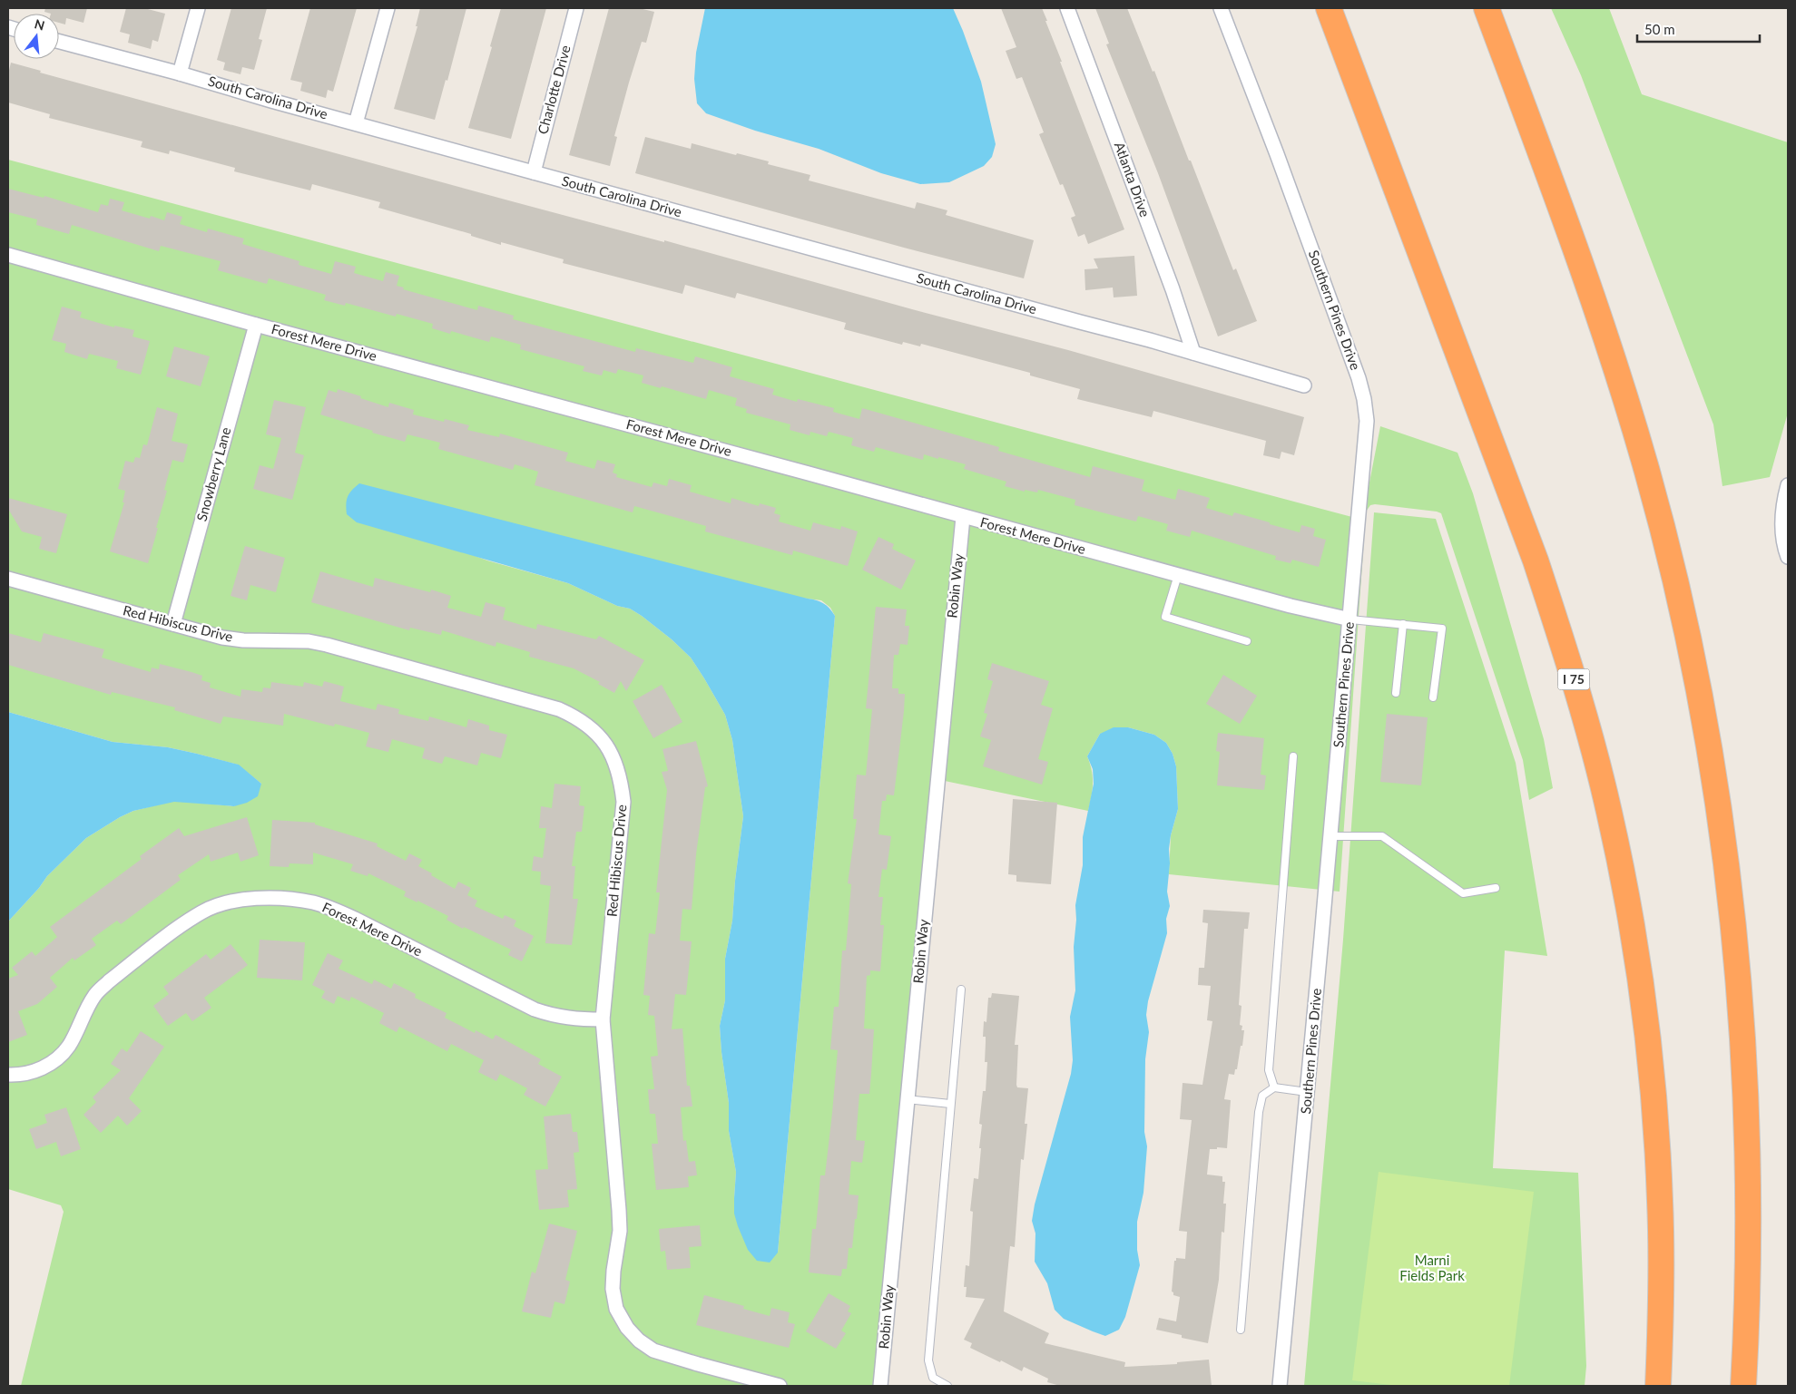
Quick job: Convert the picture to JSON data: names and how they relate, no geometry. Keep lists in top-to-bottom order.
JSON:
{
  "streets": {
    "highway": ["I 75"],
    "street": [
      "Charlotte Drive",
      "South Carolina Drive",
      "Atlanta Drive",
      "Southern Pines Drive",
      "Forest Mere Drive",
      "Snowberry Lane",
      "Robin Way",
      "Red Hibiscus Drive"
    ]
  },
  "crossings": [
    ["Charlotte Drive", "South Carolina Drive"],
    ["South Carolina Drive", "Atlanta Drive"],
    ["Southern Pines Drive", "Forest Mere Drive"],
    ["Forest Mere Drive", "Snowberry Lane"],
    ["Forest Mere Drive", "Robin Way"],
    ["Forest Mere Drive", "Red Hibiscus Drive"],
    ["Snowberry Lane", "Red Hibiscus Drive"]
  ],
  "parks": ["Marni Fields Park"],
  "scale_bar": "50 m",
  "north": "top"
}
